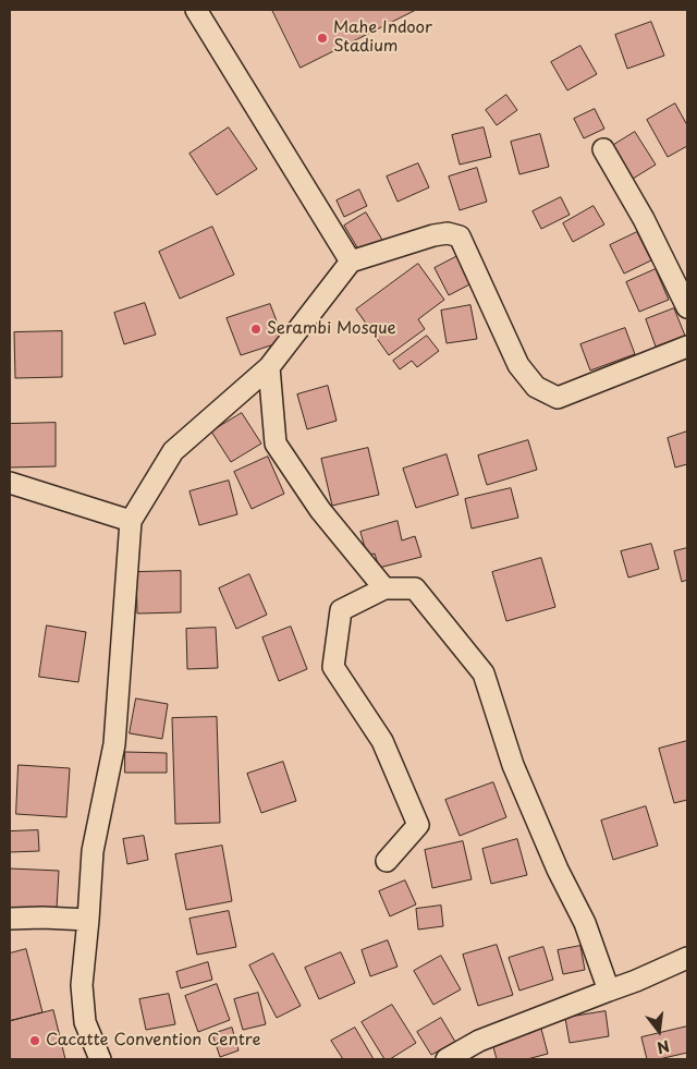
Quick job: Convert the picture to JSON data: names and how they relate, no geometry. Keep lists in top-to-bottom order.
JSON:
{
  "places": ["Mahe Indoor Stadium", "Serambi Mosque", "Cacatte Convention Centre"],
  "north": "bottom"
}
